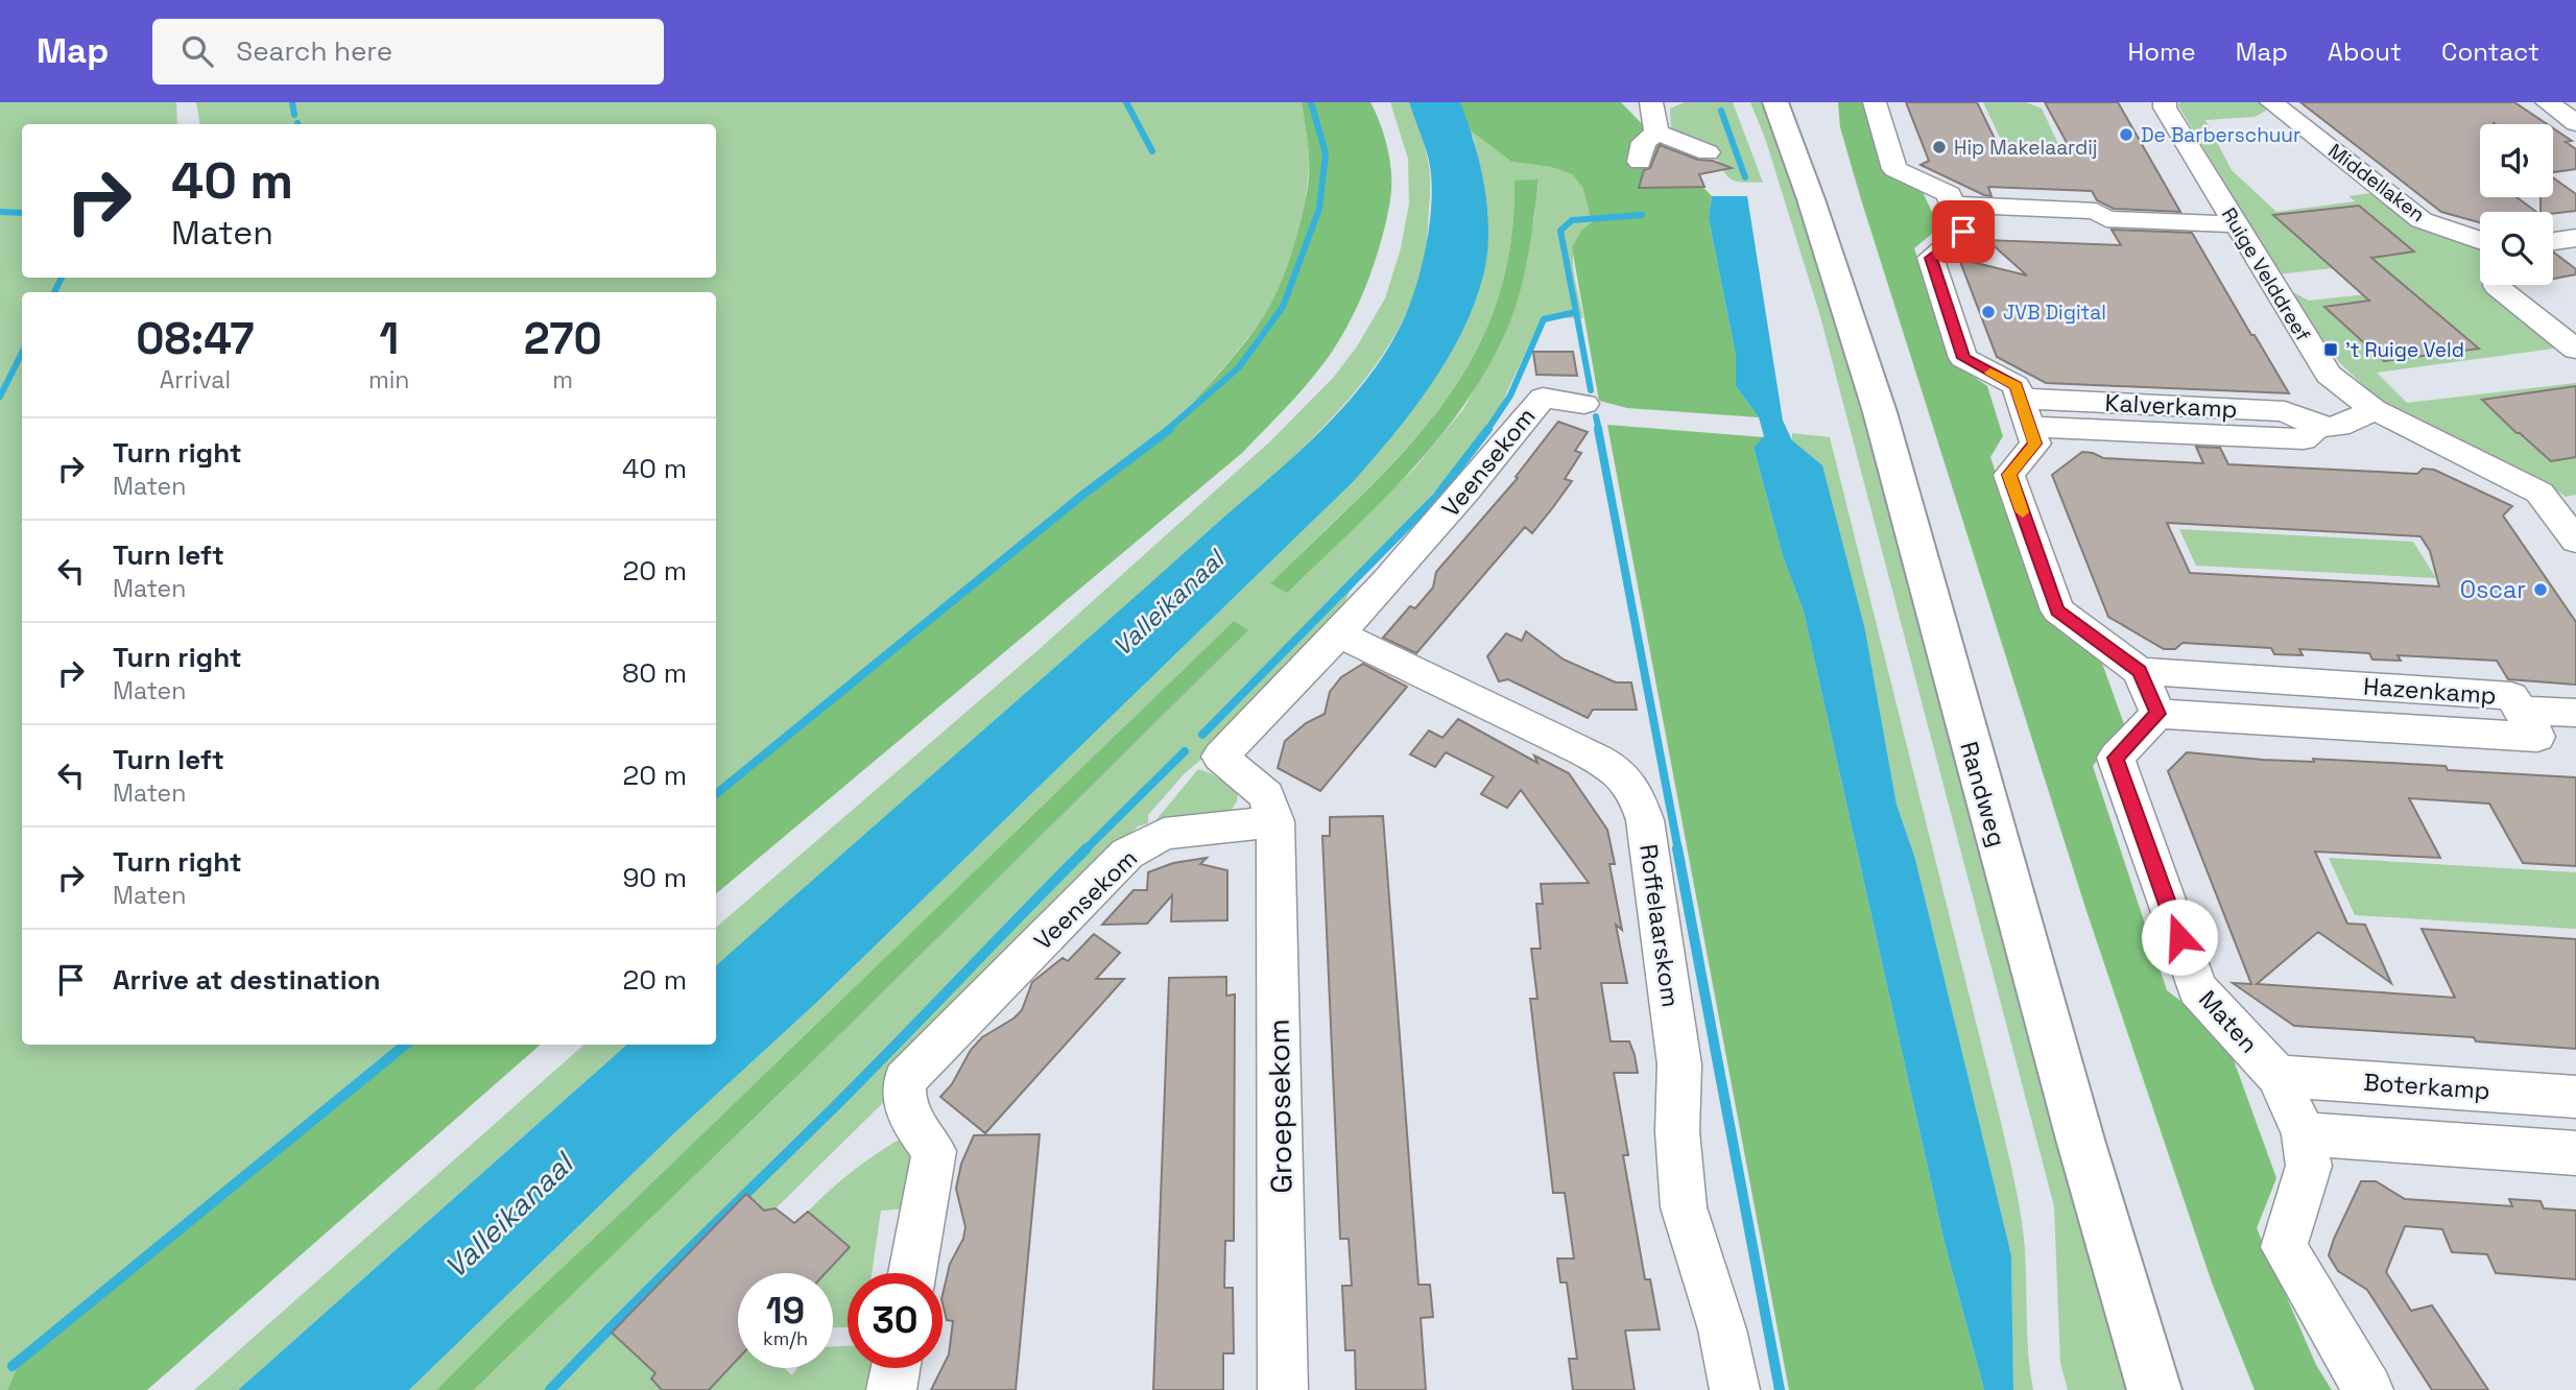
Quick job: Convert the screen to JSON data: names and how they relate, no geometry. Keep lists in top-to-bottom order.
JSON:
{
  "streets": {
    "main road": ["Randweg"],
    "street": [
      "Middellaken",
      "Ruige Velddreef",
      "Kalverkamp",
      "Veensekom",
      "Hazenkamp",
      "Roffelaarskom",
      "Maten",
      "Boterkamp",
      "Groepsekom"
    ]
  },
  "crossings": [
    ["Ruige Velddreef", "Kalverkamp"],
    ["Veensekom", "Roffelaarskom"],
    ["Veensekom", "Groepsekom"],
    ["Hazenkamp", "Maten"],
    ["Maten", "Boterkamp"]
  ],
  "water": ["Valleikanaal"],
  "places": {
    "other": [
      "De Barberschuur",
      "Hip Makelaardij",
      "JVB Digital",
      "Oscar"
    ],
    "transit": ["'t Ruige Veld"]
  },
  "page": {
    "header": "Map",
    "search": "Search here",
    "nav": [
      "Home",
      "Map",
      "About",
      "Contact"
    ],
    "turn": ["40 m", "Maten"],
    "eta": [
      "08:47",
      "Arrival",
      "1",
      "min",
      "270",
      "m"
    ],
    "list": [
      {
        "name": "Turn right",
        "note": "Maten",
        "value": "40 m"
      },
      {
        "name": "Turn left",
        "note": "Maten",
        "value": "20 m"
      },
      {
        "name": "Turn right",
        "note": "Maten",
        "value": "80 m"
      },
      {
        "name": "Turn left",
        "note": "Maten",
        "value": "20 m"
      },
      {
        "name": "Turn right",
        "note": "Maten",
        "value": "90 m"
      },
      {
        "name": "Arrive at destination",
        "value": "20 m"
      }
    ],
    "speed": "19 km/h",
    "limit": "30"
  }
}
